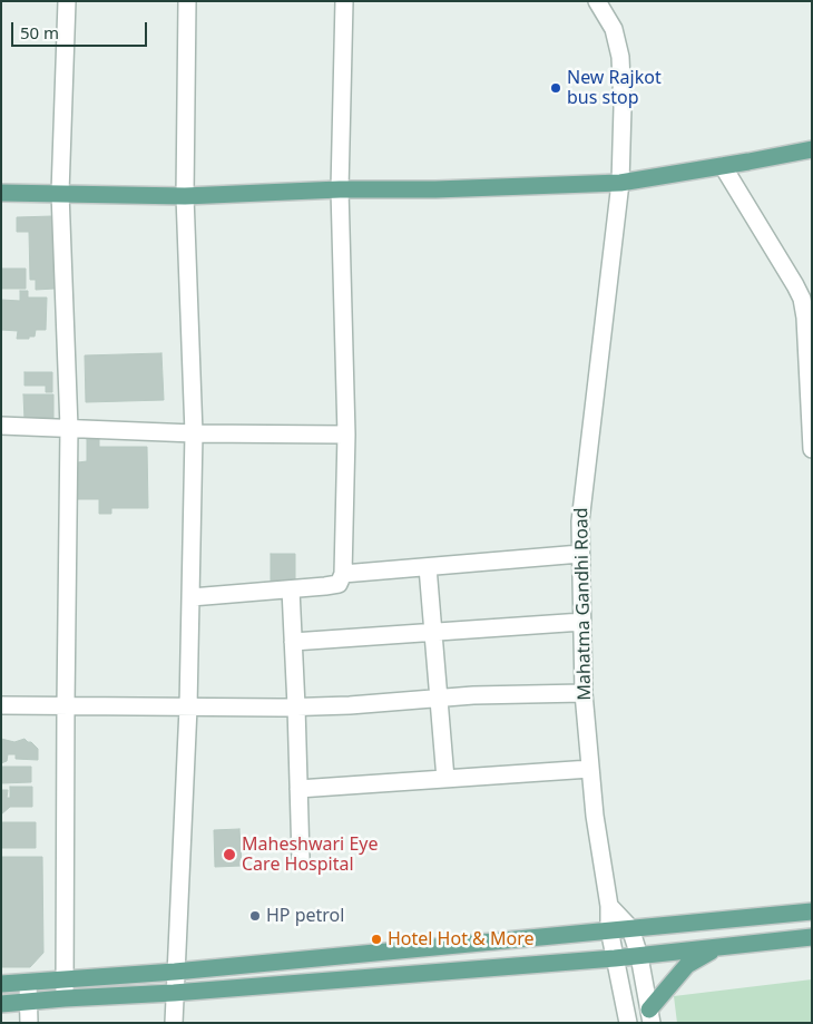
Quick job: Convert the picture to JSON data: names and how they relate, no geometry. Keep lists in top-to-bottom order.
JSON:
{
  "streets": {
    "street": ["Mahatma Gandhi Road"]
  },
  "places": [
    "New Rajkot bus stop",
    "Maheshwari Eye Care Hospital",
    "HP petrol",
    "Hotel Hot & More"
  ],
  "scale_bar": "50 m"
}
